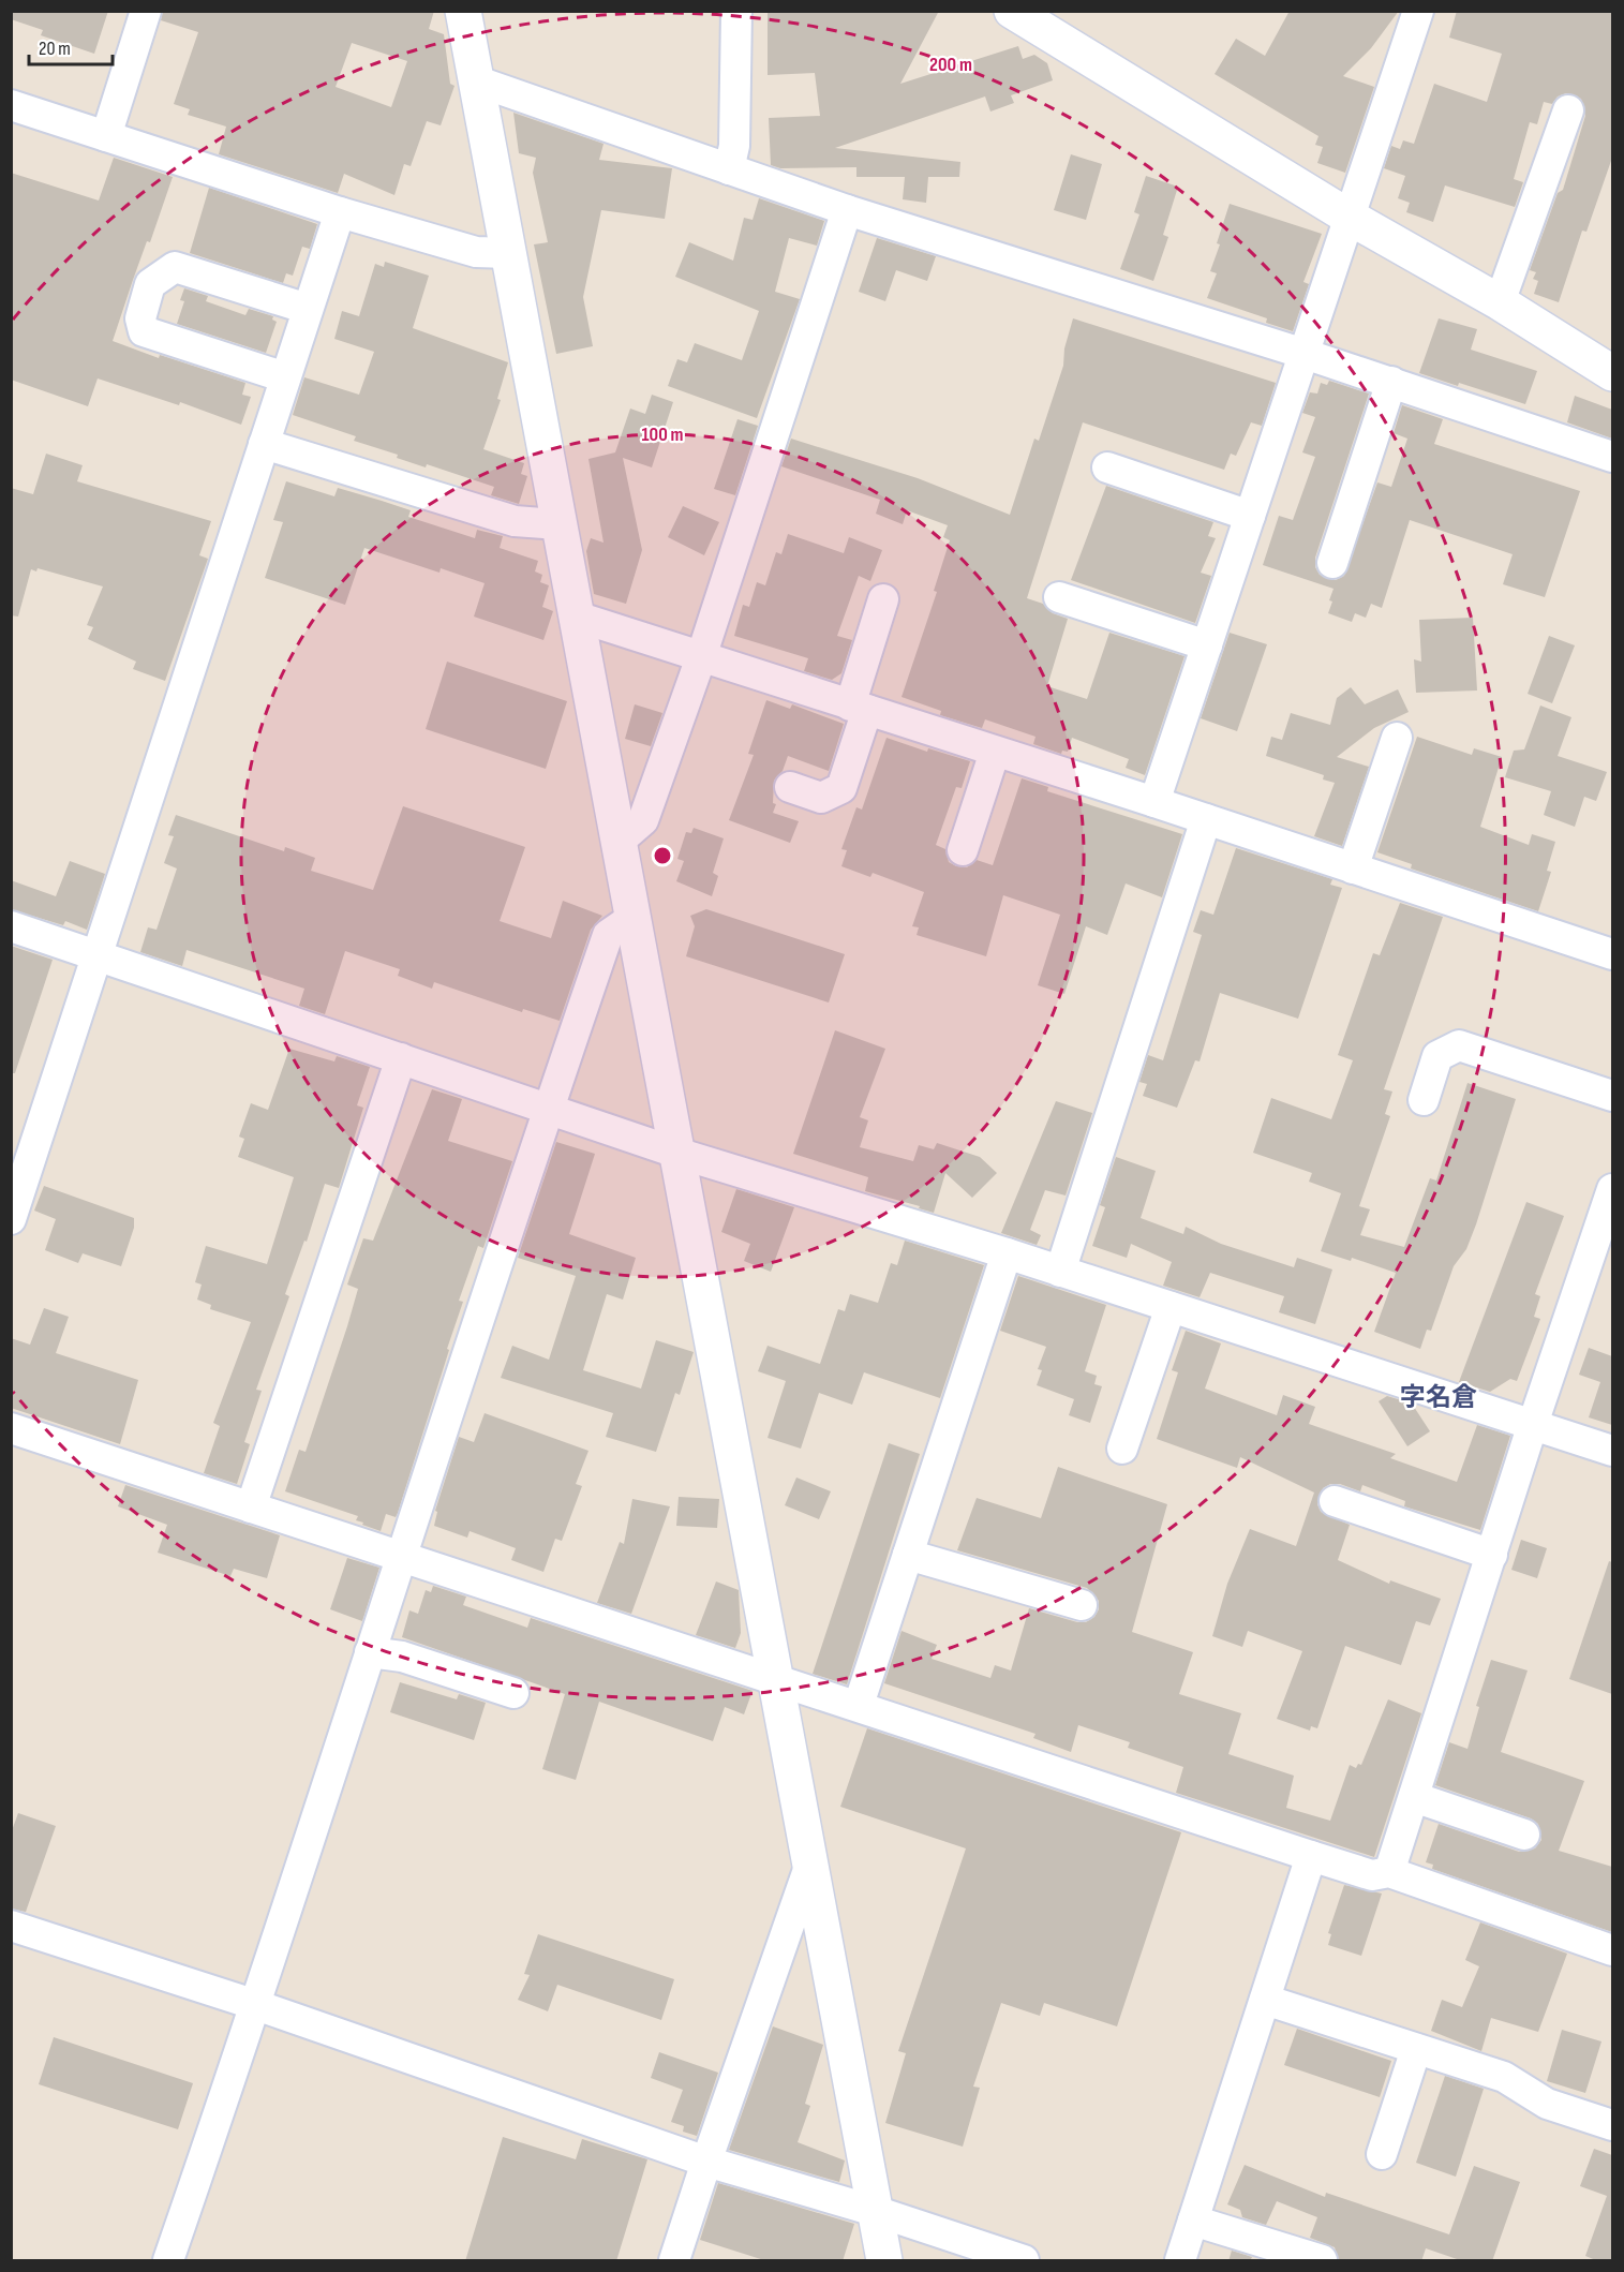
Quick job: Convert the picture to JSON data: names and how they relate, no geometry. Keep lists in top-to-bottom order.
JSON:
{
  "districts": ["字名倉"],
  "scale_bar": "20 m",
  "rings": ["200 m", "100 m"]
}
